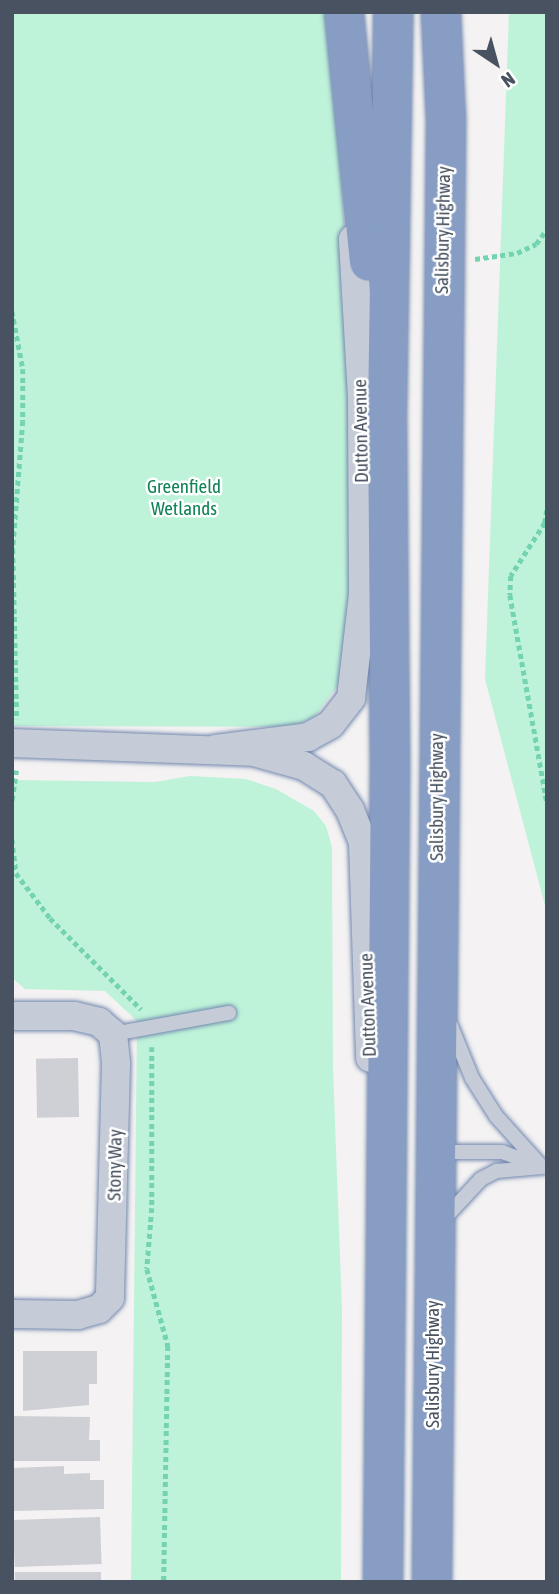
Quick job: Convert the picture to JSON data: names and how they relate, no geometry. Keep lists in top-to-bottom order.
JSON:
{
  "streets": {
    "highway": ["Salisbury Highway"],
    "street": ["Dutton Avenue", "Stony Way"]
  },
  "parks": ["Greenfield Wetlands"],
  "north": "bottom right"
}
